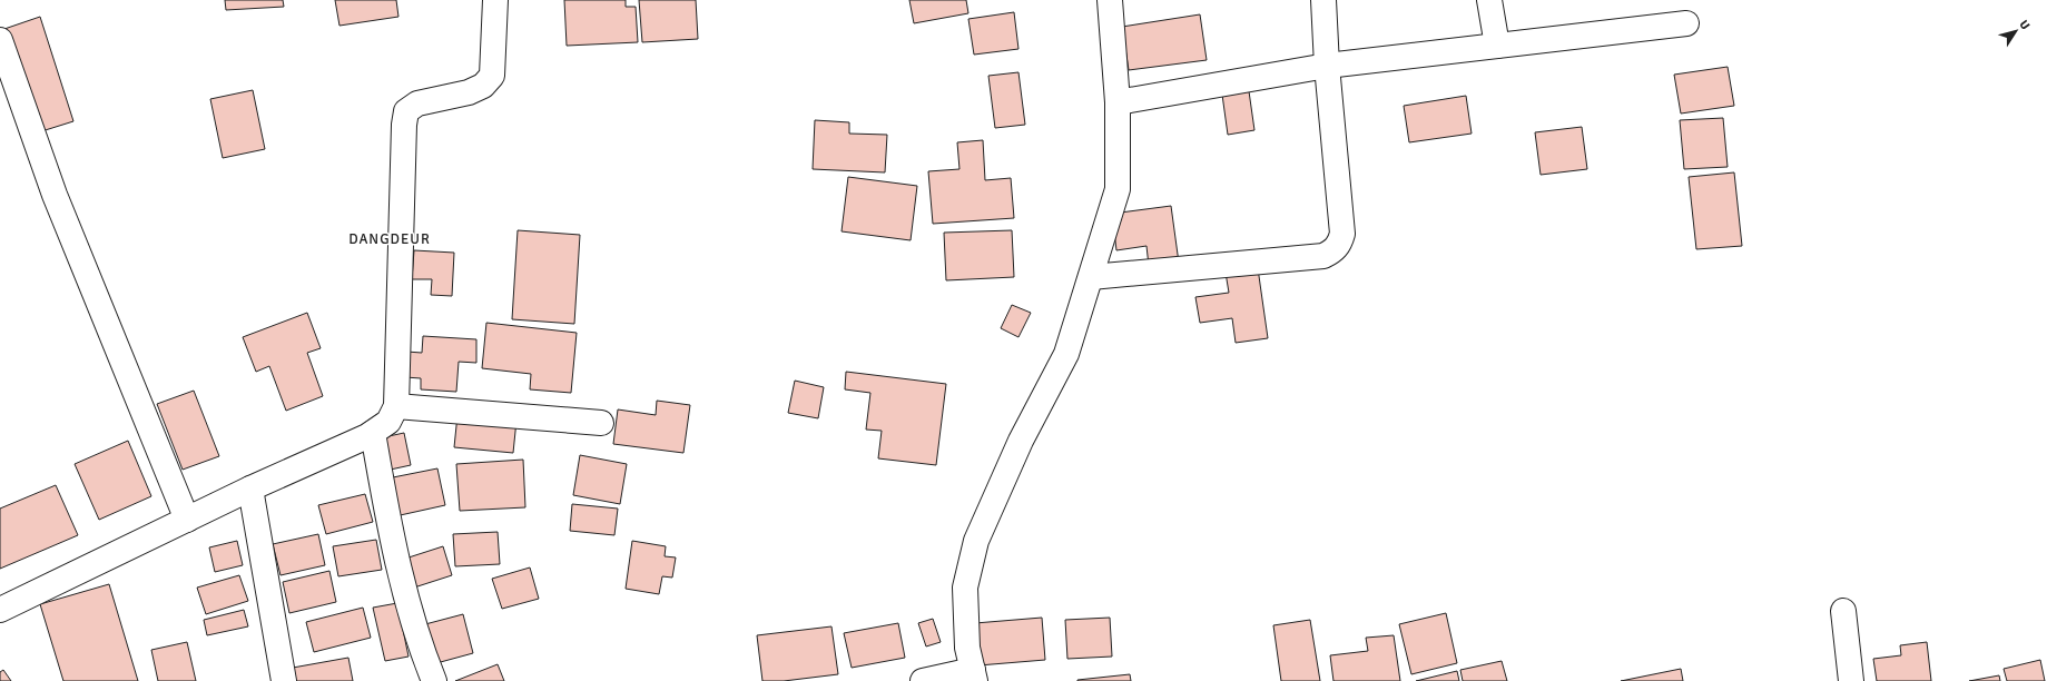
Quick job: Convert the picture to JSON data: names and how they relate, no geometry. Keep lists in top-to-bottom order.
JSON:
{
  "districts": ["DANGDEUR"],
  "north": "top right"
}
